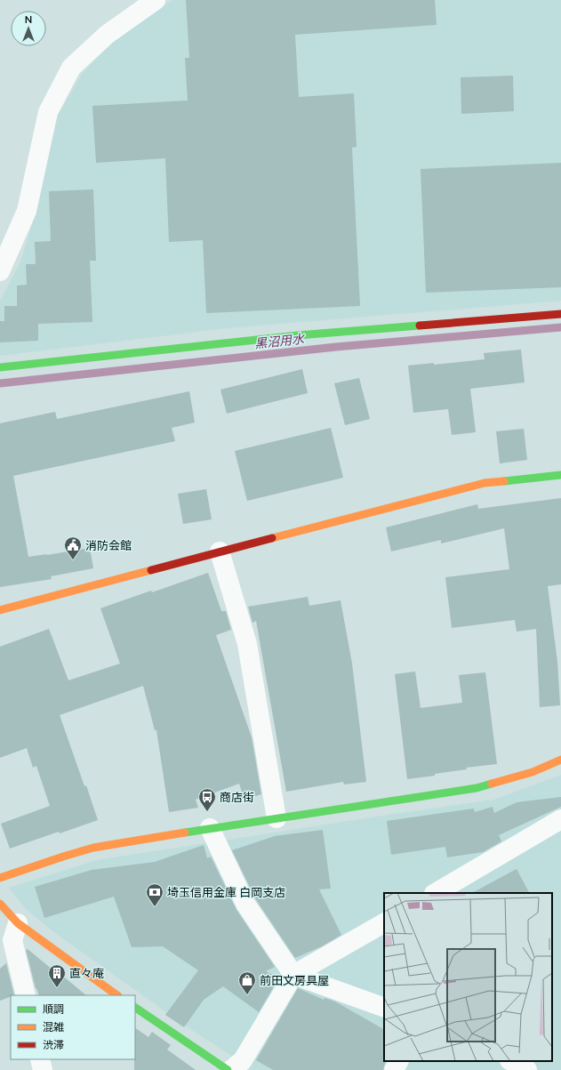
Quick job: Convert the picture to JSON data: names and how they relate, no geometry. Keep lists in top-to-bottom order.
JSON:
{
  "water": ["黒沼用水"],
  "places": {
    "public building": ["消防会館"],
    "bus stop": ["商店街"],
    "bank": ["埼玉信用金庫 白岡支店"],
    "building": ["直々庵"],
    "shop": ["前田文房具屋"]
  },
  "legend": ["順調", "混雑", "渋滞"],
  "north": "top"
}
